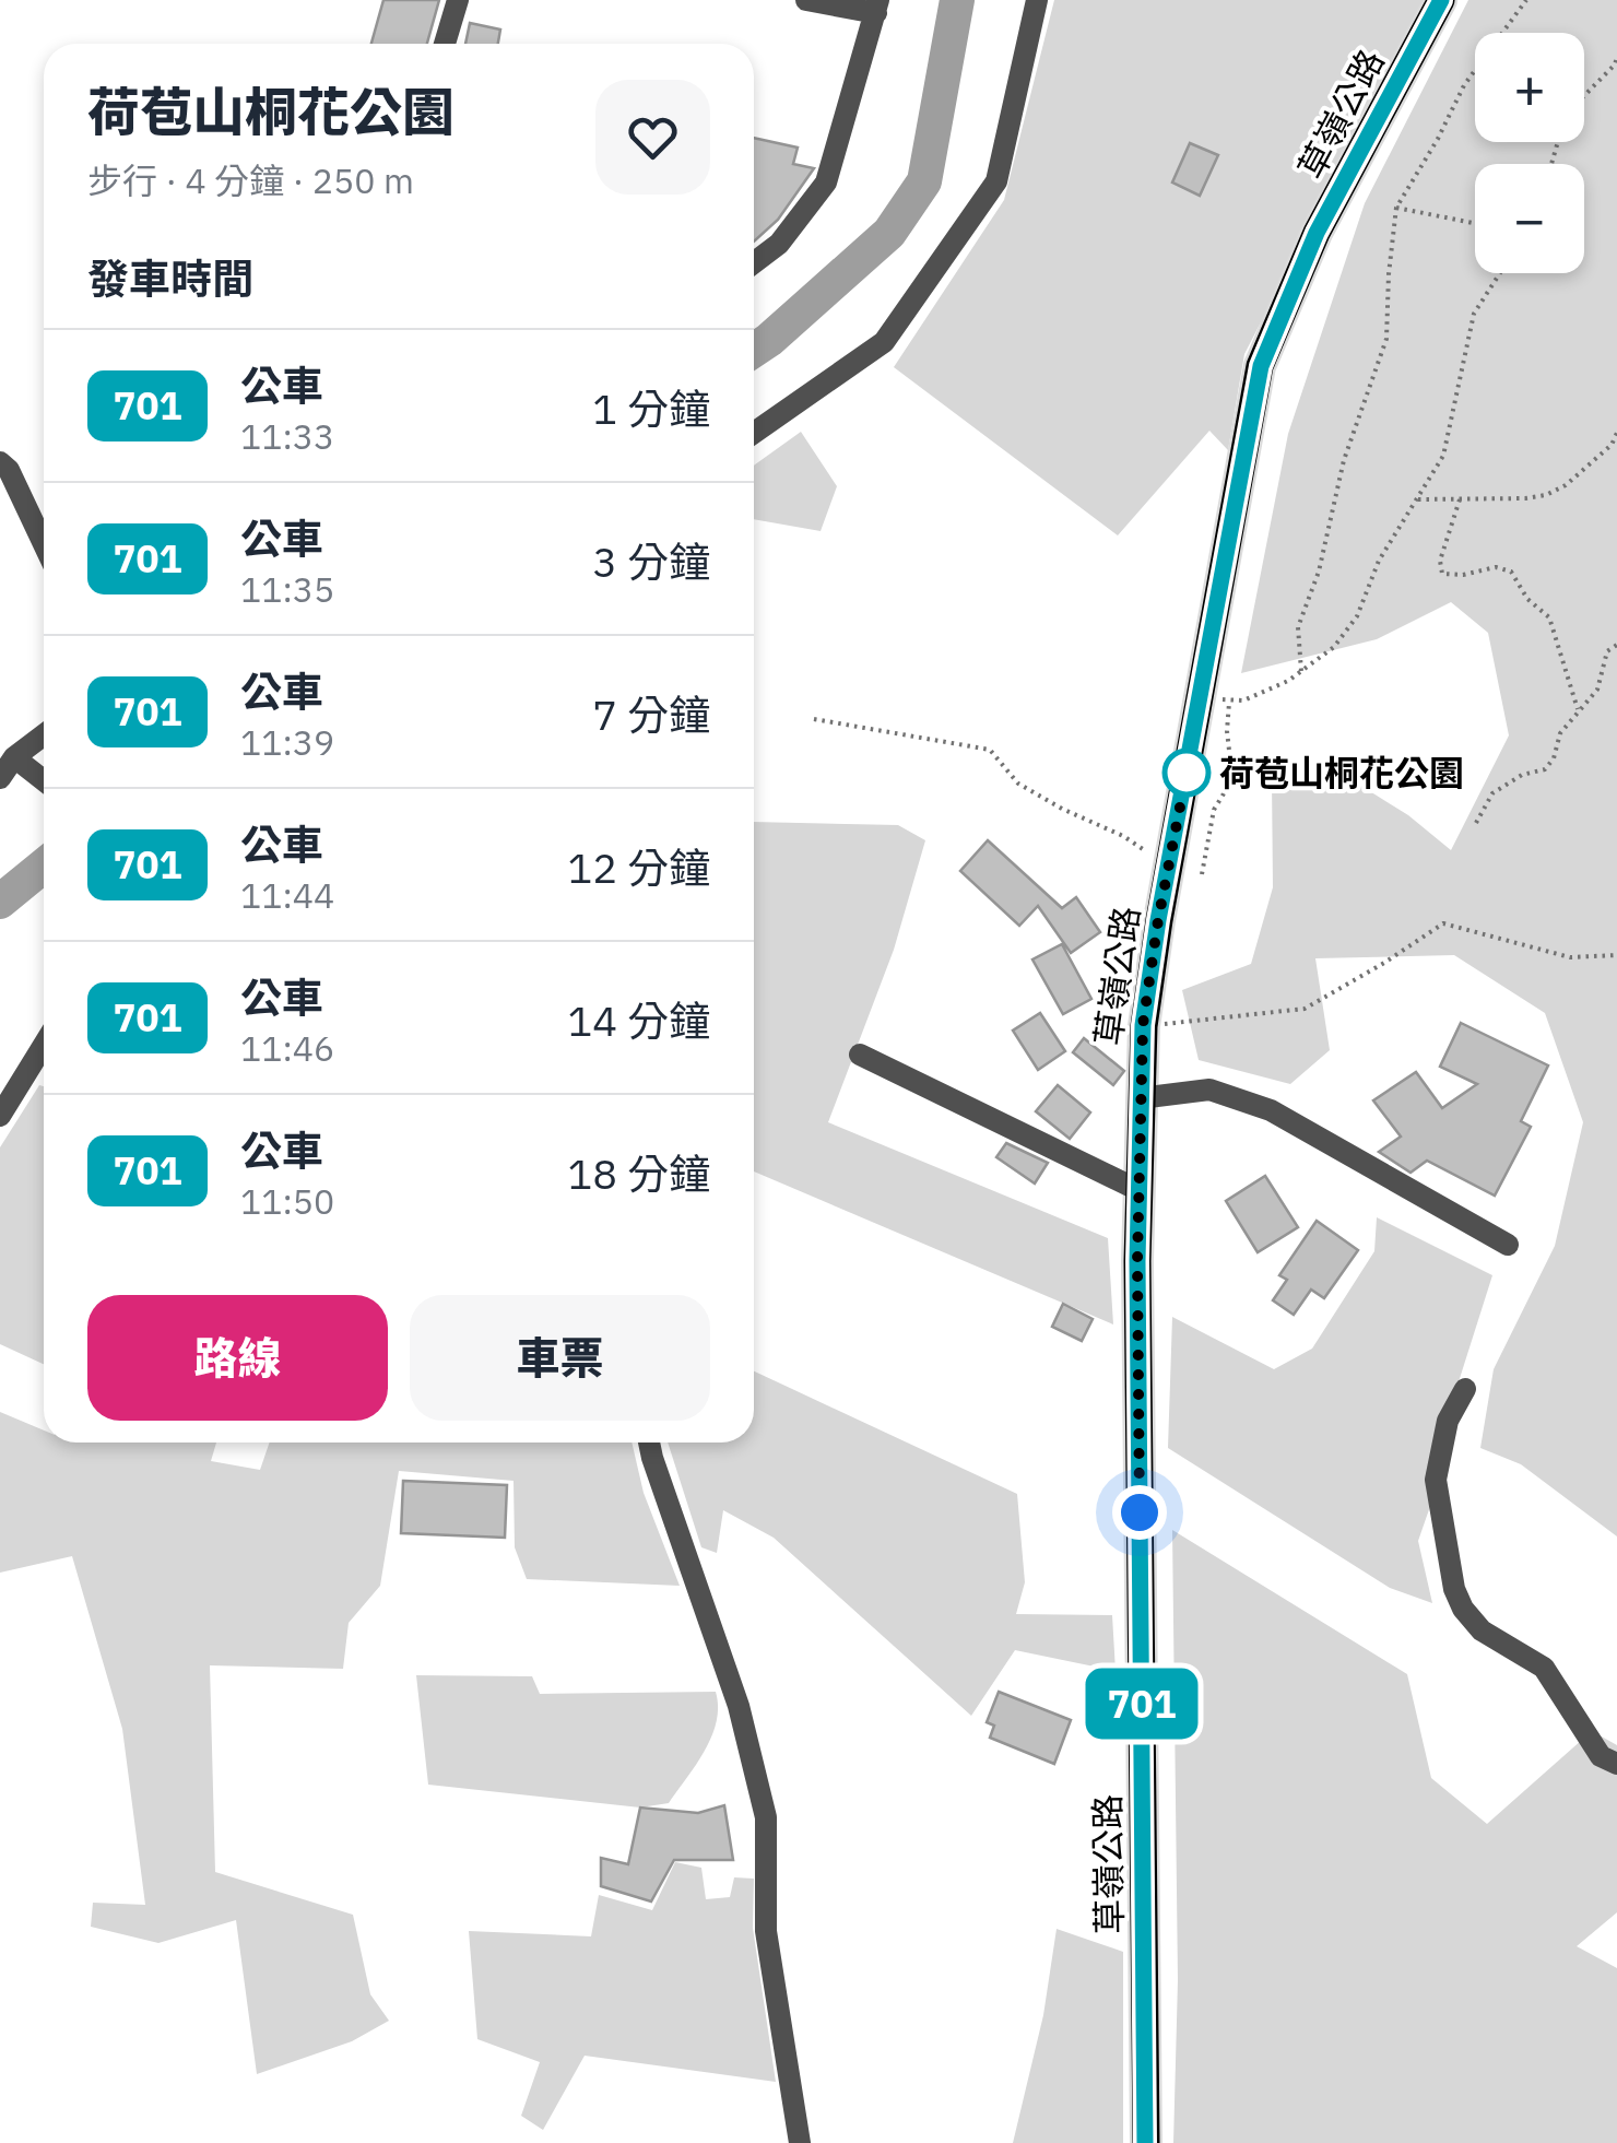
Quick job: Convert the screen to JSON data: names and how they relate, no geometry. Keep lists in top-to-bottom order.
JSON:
{
  "streets": {
    "main road": ["草嶺公路"]
  },
  "places": ["荷苞山桐花公園"],
  "lines": ["bus line 701"],
  "page": {
    "on_map": "701",
    "map_buttons": ["+", "−"],
    "heading": [
      ["荷苞山桐花公園", "步行 · 4 分鐘 · 250 m"],
      "發車時間"
    ],
    "list": [
      {
        "mark": "701",
        "name": "公車",
        "note": "11:33",
        "value": "1 分鐘"
      },
      {
        "mark": "701",
        "name": "公車",
        "note": "11:35",
        "value": "3 分鐘"
      },
      {
        "mark": "701",
        "name": "公車",
        "note": "11:39",
        "value": "7 分鐘"
      },
      {
        "mark": "701",
        "name": "公車",
        "note": "11:44",
        "value": "12 分鐘"
      },
      {
        "mark": "701",
        "name": "公車",
        "note": "11:46",
        "value": "14 分鐘"
      },
      {
        "mark": "701",
        "name": "公車",
        "note": "11:50",
        "value": "18 分鐘"
      }
    ],
    "buttons": ["路線", "車票"]
  }
}
